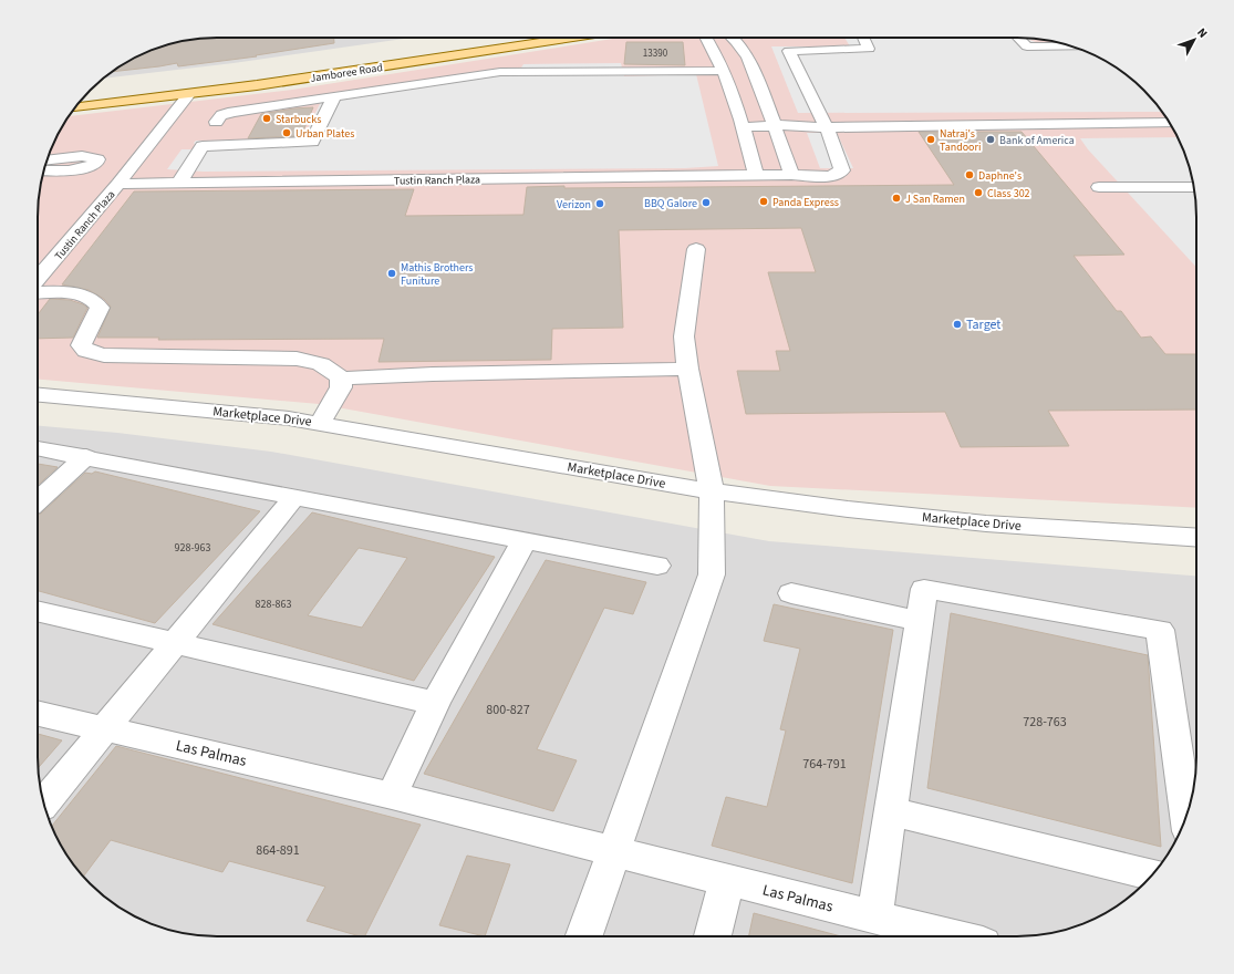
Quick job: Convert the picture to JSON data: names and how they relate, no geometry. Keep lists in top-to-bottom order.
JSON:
{
  "streets": {
    "main road": ["Jamboree Road"],
    "street": ["Tustin Ranch Plaza", "Marketplace Drive", "Las Palmas"]
  },
  "crossings": [
    ["Jamboree Road", "Tustin Ranch Plaza"]
  ],
  "places": [
    "Starbucks",
    "Urban Plates",
    "Natraj's Tandoori",
    "Bank of America",
    "Daphne's",
    "Class 302",
    "J San Ramen",
    "Panda Express",
    "BBQ Galore",
    "Verizon",
    "Mathis Brothers Funiture",
    "Target"
  ],
  "house_numbers": [
    "13390",
    "928-963",
    "828-863",
    "800-827",
    "728-763",
    "764-791",
    "864-891"
  ],
  "north": "top right"
}
